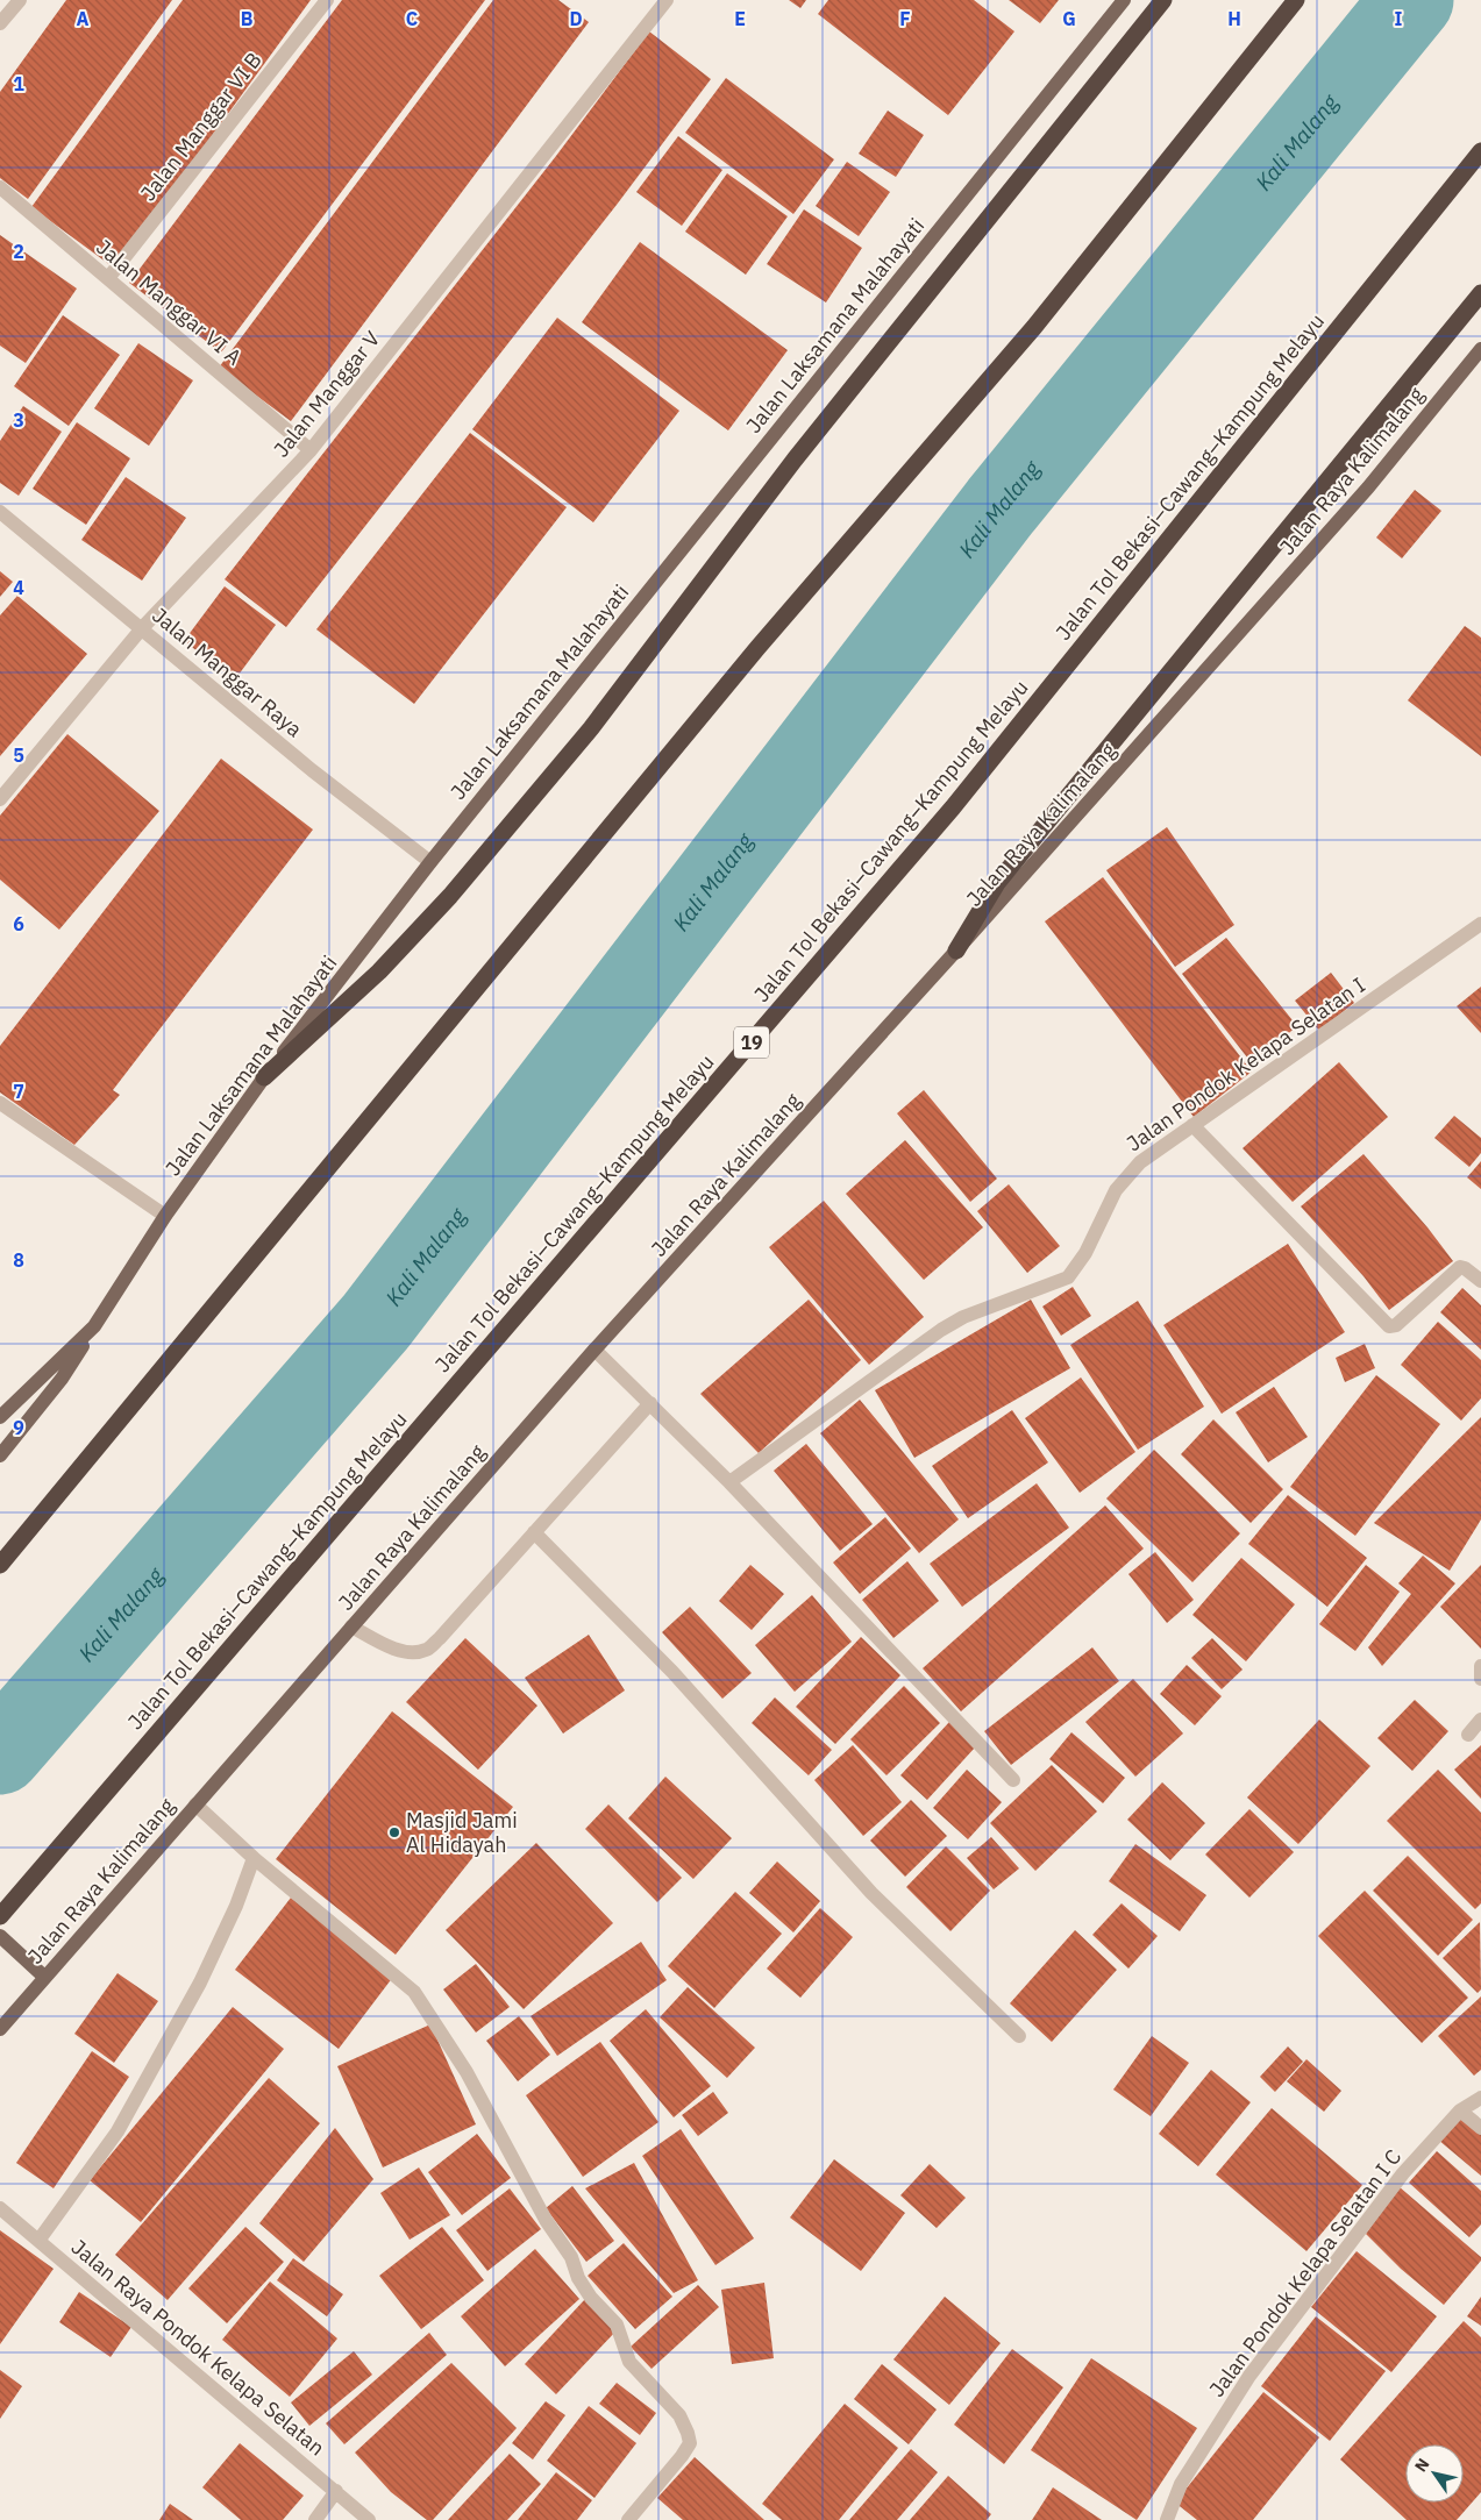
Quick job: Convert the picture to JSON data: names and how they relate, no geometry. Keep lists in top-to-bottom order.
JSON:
{
  "streets": {
    "highway": ["Jalan Tol Bekasi–Cawang–Kampung Melayu", "19"],
    "main road": ["Jalan Laksamana Malahayati", "Jalan Raya Kalimalang"],
    "street": [
      "Jalan Manggar VI B",
      "Jalan Manggar VI A",
      "Jalan Manggar V",
      "Jalan Manggar Raya",
      "Jalan Pondok Kelapa Selatan I",
      "Jalan Pondok Kelapa Selatan I C",
      "Jalan Raya Pondok Kelapa Selatan"
    ]
  },
  "crossings": [
    ["Jalan Manggar VI B", "Jalan Manggar VI A"],
    ["Jalan Manggar VI A", "Jalan Manggar V"],
    ["Jalan Laksamana Malahayati", "Jalan Manggar Raya"],
    ["Jalan Manggar V", "Jalan Manggar Raya"]
  ],
  "water": ["Kali Malang"],
  "places": ["Masjid Jami Al Hidayah"],
  "north": "top left",
  "grid": {
    "columns": [
      "A",
      "B",
      "C",
      "D",
      "E",
      "F",
      "G",
      "H",
      "I"
    ],
    "rows": [
      "1",
      "2",
      "3",
      "4",
      "5",
      "6",
      "7",
      "8",
      "9"
    ]
  }
}
